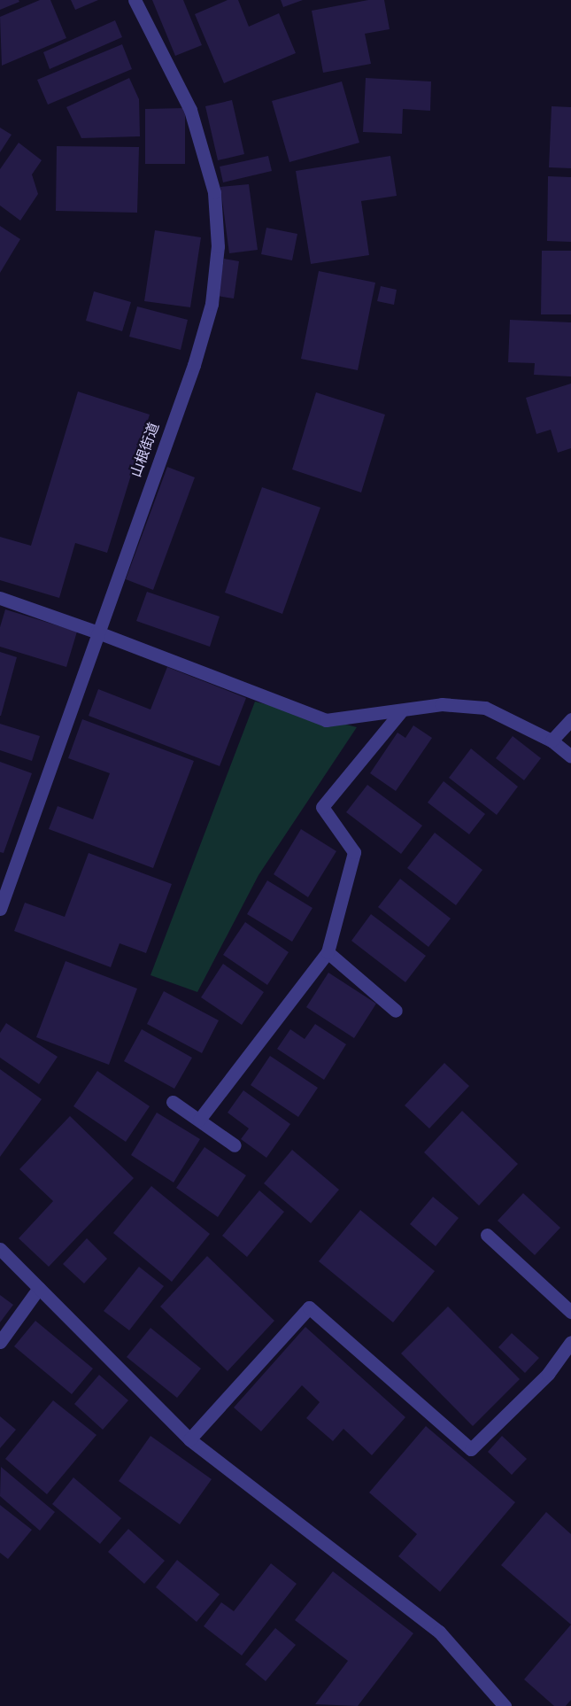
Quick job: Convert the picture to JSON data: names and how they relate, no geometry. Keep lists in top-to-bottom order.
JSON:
{
  "streets": {
    "street": ["山根街道"]
  }
}
